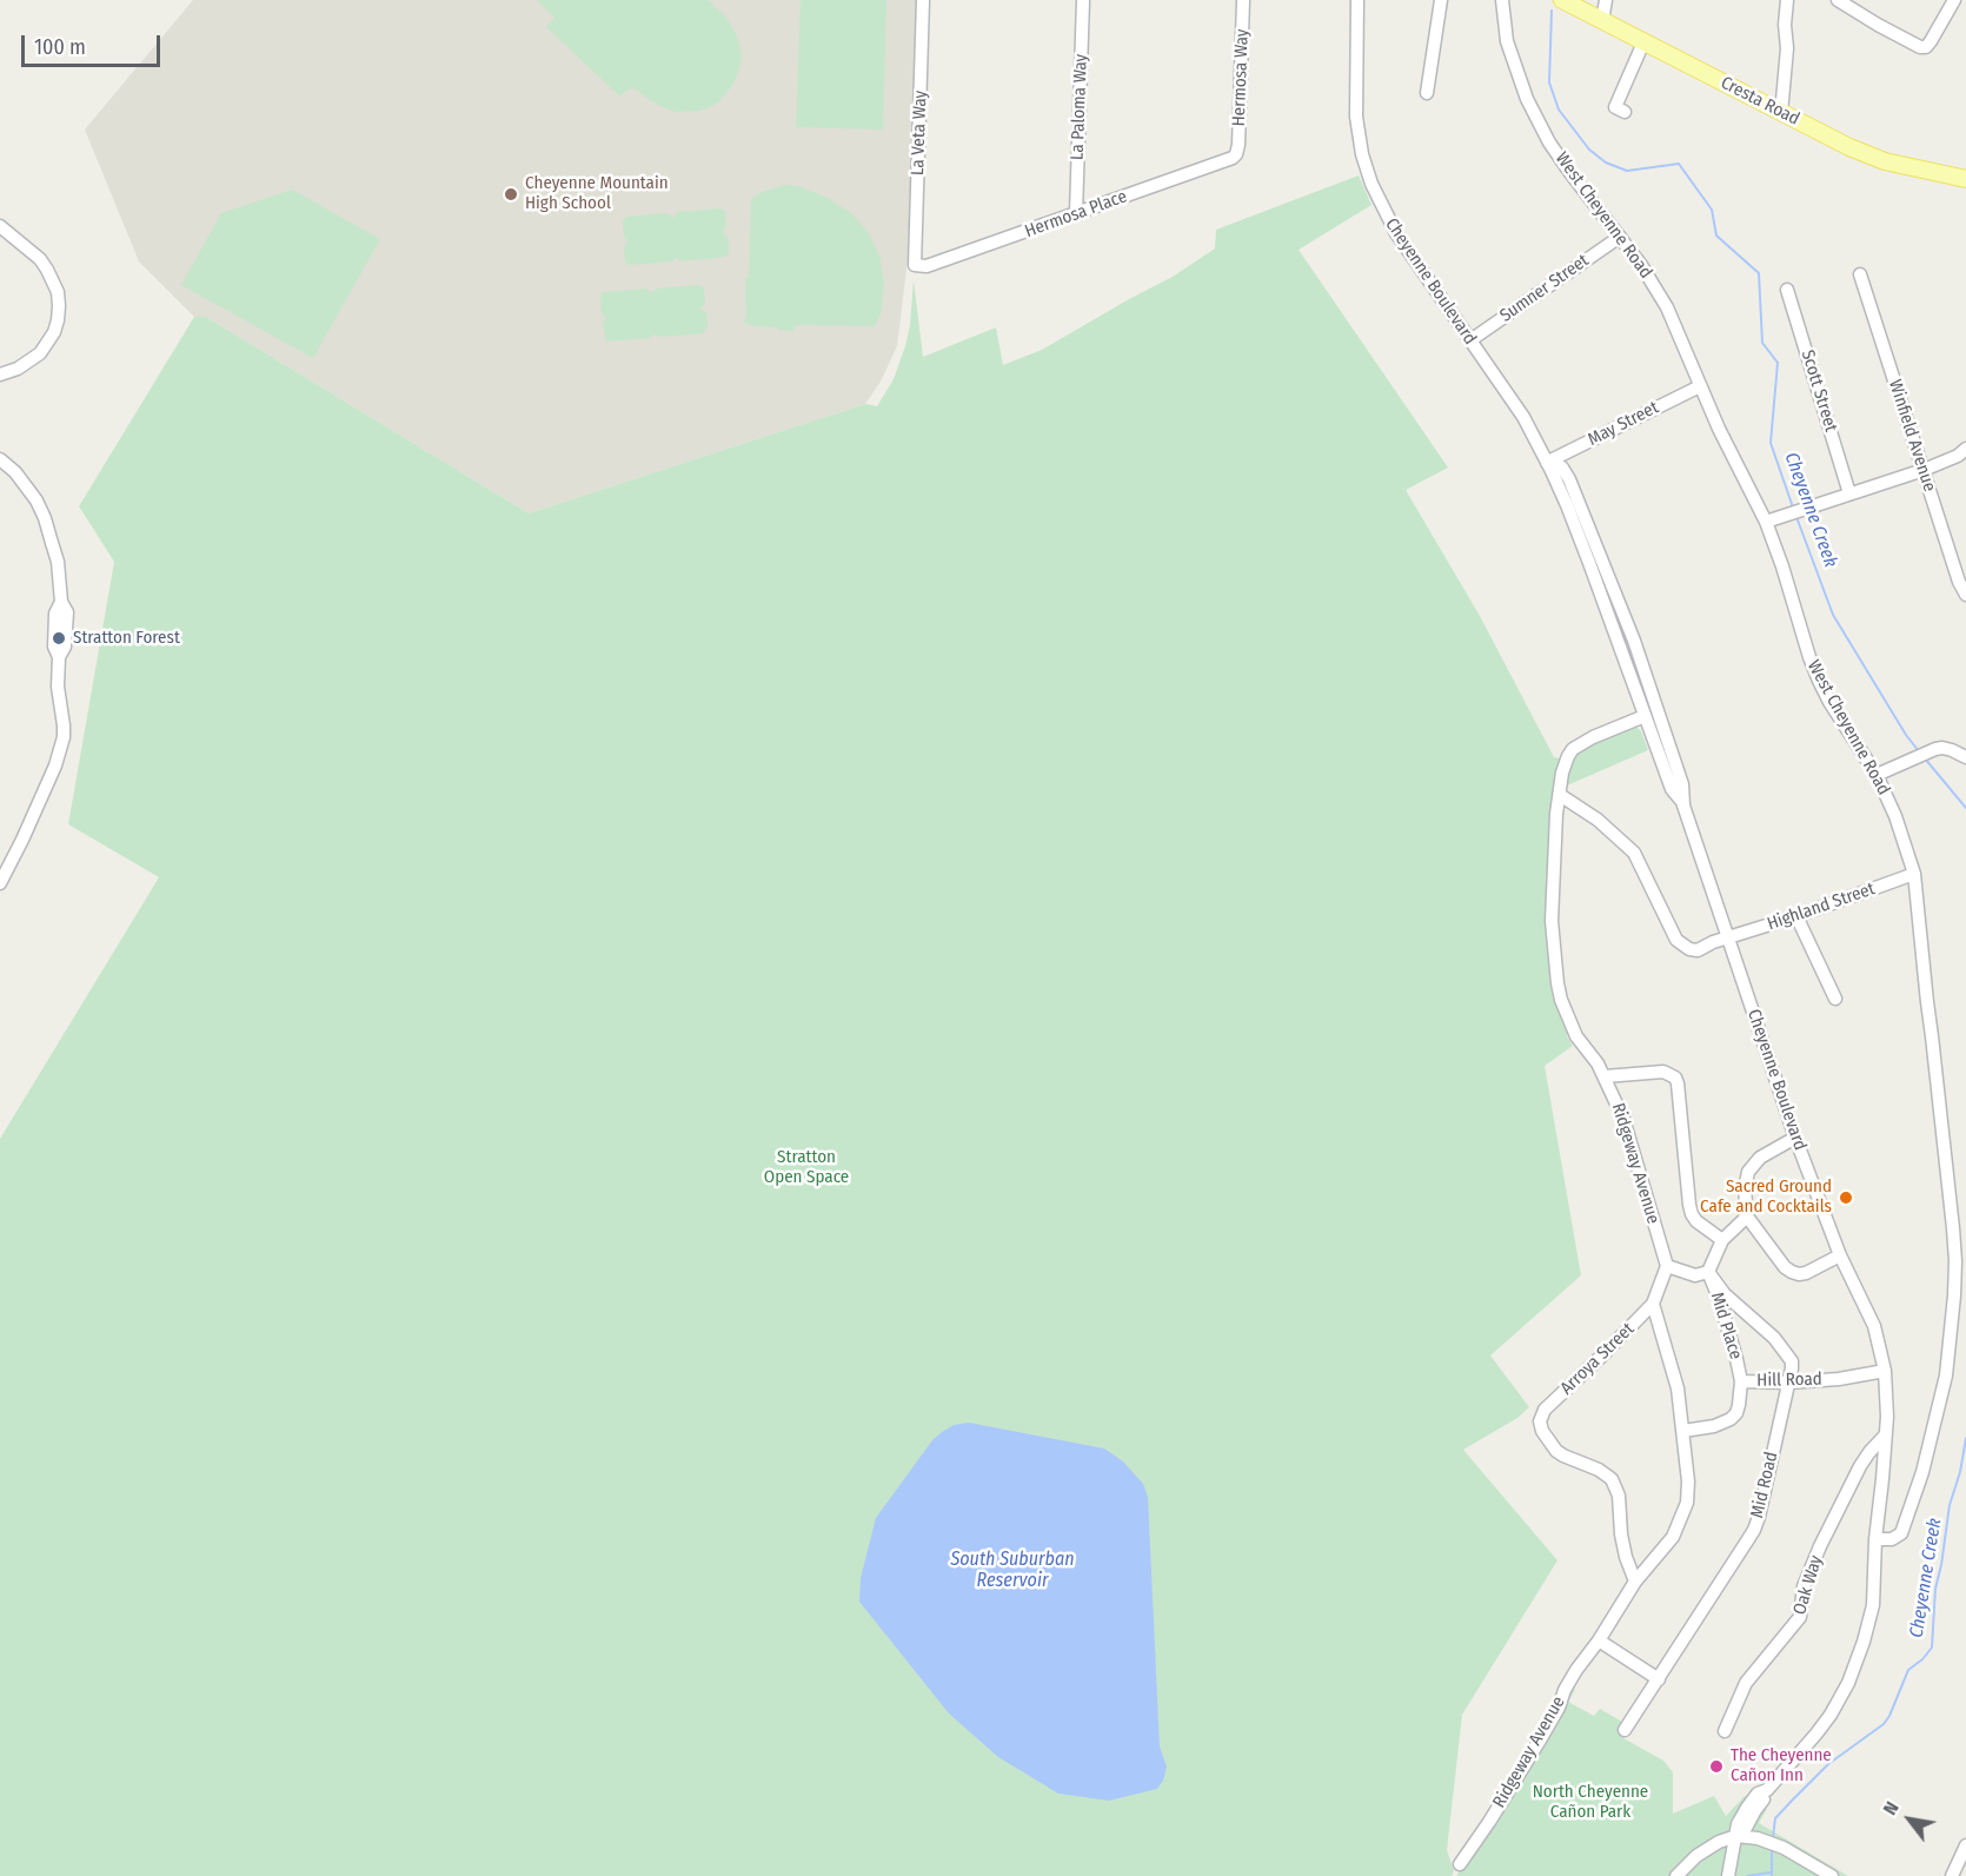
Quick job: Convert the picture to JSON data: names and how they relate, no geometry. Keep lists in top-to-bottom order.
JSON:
{
  "streets": {
    "main road": ["Cresta Road"],
    "street": [
      "Hermosa Way",
      "La Paloma Way",
      "La Veta Way",
      "Hermosa Place",
      "West Cheyenne Road",
      "Cheyenne Boulevard",
      "Sumner Street",
      "Scott Street",
      "May Street",
      "Winfield Avenue",
      "Highland Street",
      "Ridgeway Avenue",
      "Mid Place",
      "Arroya Street",
      "Hill Road",
      "Mid Road",
      "Oak Way"
    ]
  },
  "crossings": [
    ["Hermosa Way", "Hermosa Place"],
    ["La Paloma Way", "Hermosa Place"],
    ["La Veta Way", "Hermosa Place"],
    ["West Cheyenne Road", "Cheyenne Boulevard"],
    ["West Cheyenne Road", "Sumner Street"],
    ["West Cheyenne Road", "May Street"],
    ["West Cheyenne Road", "Highland Street"],
    ["Cheyenne Boulevard", "Sumner Street"],
    ["Cheyenne Boulevard", "May Street"],
    ["Cheyenne Boulevard", "Highland Street"],
    ["Cheyenne Boulevard", "Ridgeway Avenue"],
    ["Cheyenne Boulevard", "Hill Road"],
    ["Cheyenne Boulevard", "Oak Way"],
    ["Highland Street", "Ridgeway Avenue"],
    ["Ridgeway Avenue", "Mid Place"],
    ["Ridgeway Avenue", "Arroya Street"],
    ["Ridgeway Avenue", "Hill Road"],
    ["Mid Place", "Hill Road"],
    ["Mid Place", "Mid Road"],
    ["Hill Road", "Mid Road"]
  ],
  "water": ["Cheyenne Creek", "South Suburban Reservoir"],
  "parks": ["Stratton Open Space", "North Cheyenne Cañon Park"],
  "places": [
    "Cheyenne Mountain High School",
    "Stratton Forest",
    "Sacred Ground Cafe and Cocktails",
    "The Cheyenne Cañon Inn"
  ],
  "scale_bar": "100 m",
  "north": "top left"
}
